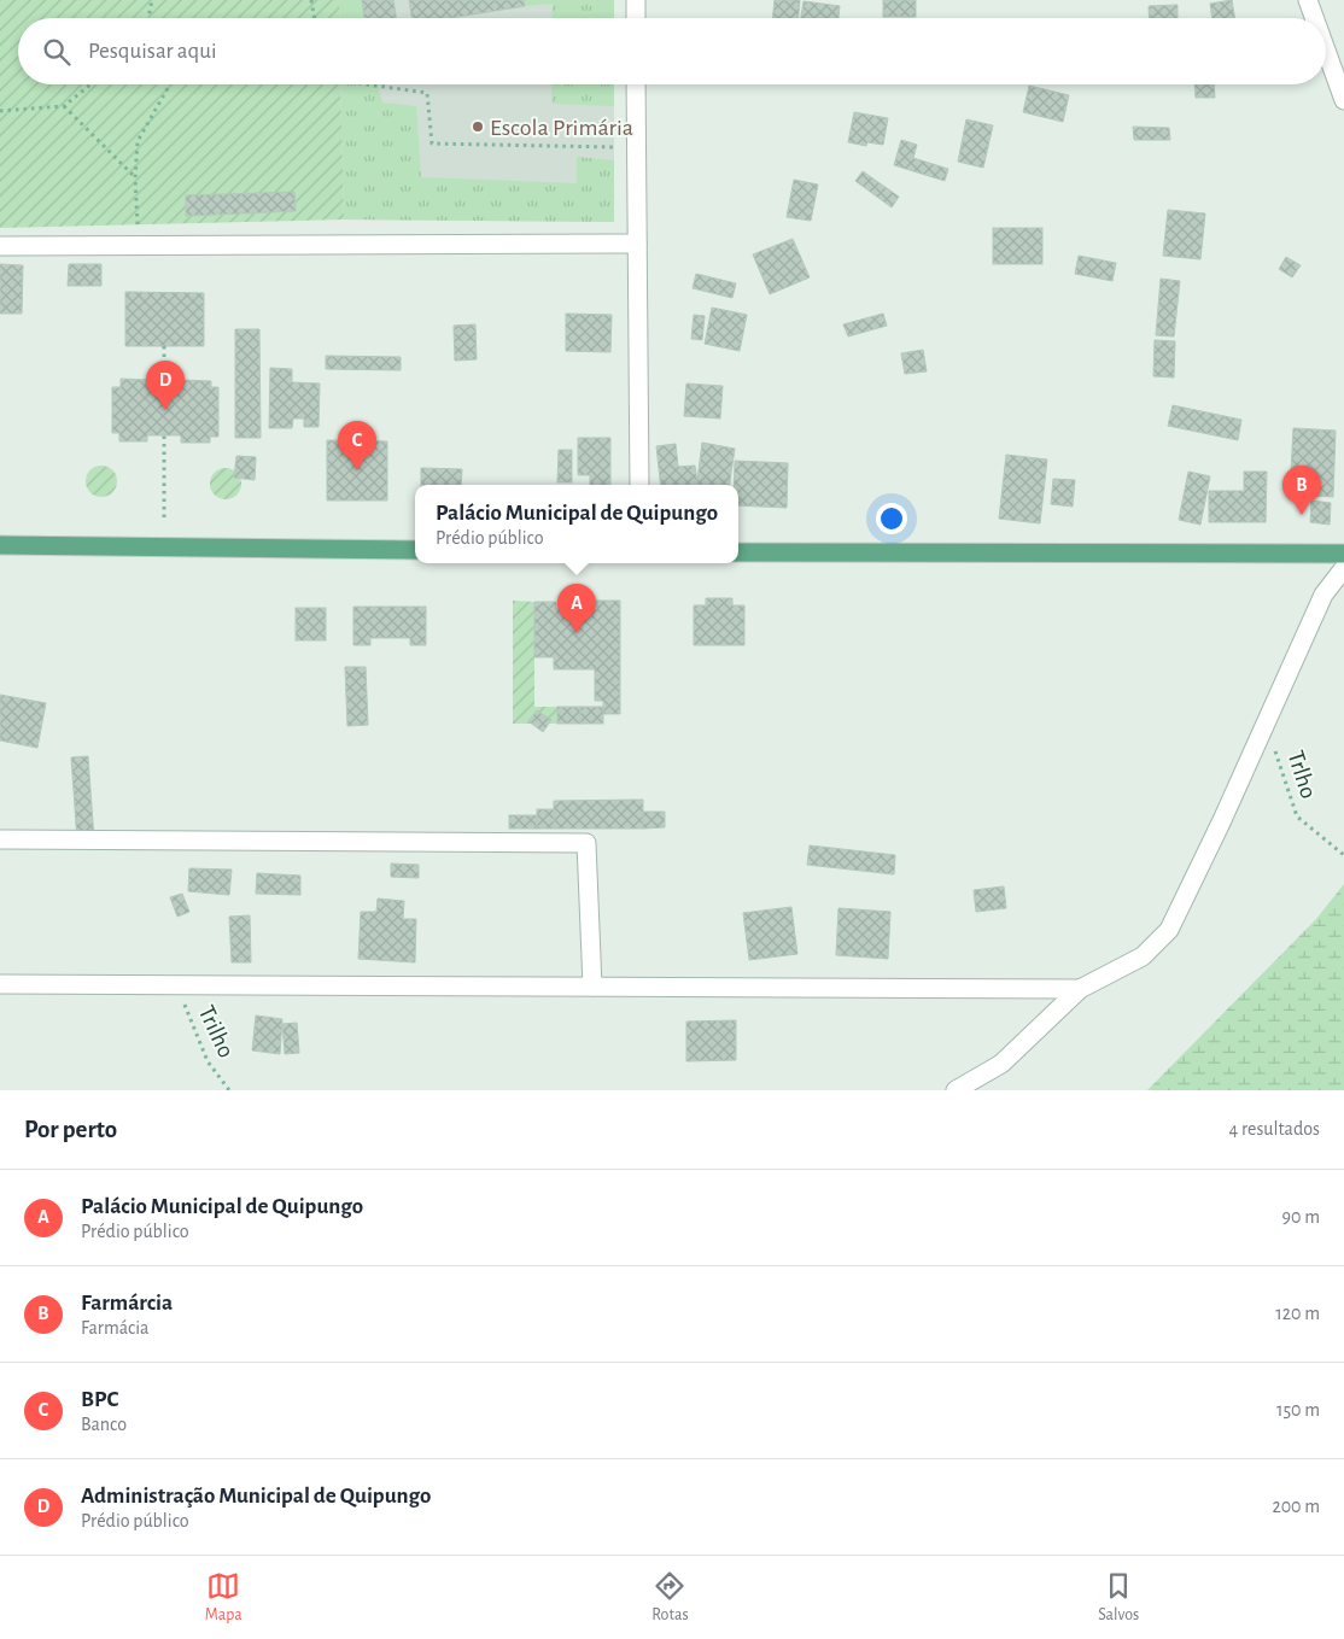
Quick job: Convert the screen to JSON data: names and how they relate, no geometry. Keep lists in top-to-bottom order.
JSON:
{
  "streets": {
    "path": ["Trlho", "Trilho"]
  },
  "places": ["Escola Primária"],
  "page": {
    "search": "Pesquisar aqui",
    "pins": [
      "D",
      "C",
      "B",
      "A"
    ],
    "popup": ["Palácio Municipal de Quipungo", "Prédio público"],
    "heading": ["Por perto", "4 resultados"],
    "list": [
      {
        "mark": "A",
        "name": "Palácio Municipal de Quipungo",
        "note": "Prédio público",
        "value": "90 m"
      },
      {
        "mark": "B",
        "name": "Farmárcia",
        "note": "Farmácia",
        "value": "120 m"
      },
      {
        "mark": "C",
        "name": "BPC",
        "note": "Banco",
        "value": "150 m"
      },
      {
        "mark": "D",
        "name": "Administração Municipal de Quipungo",
        "note": "Prédio público",
        "value": "200 m"
      }
    ],
    "nav": ["Mapa", "Rotas", "Salvos"]
  }
}
